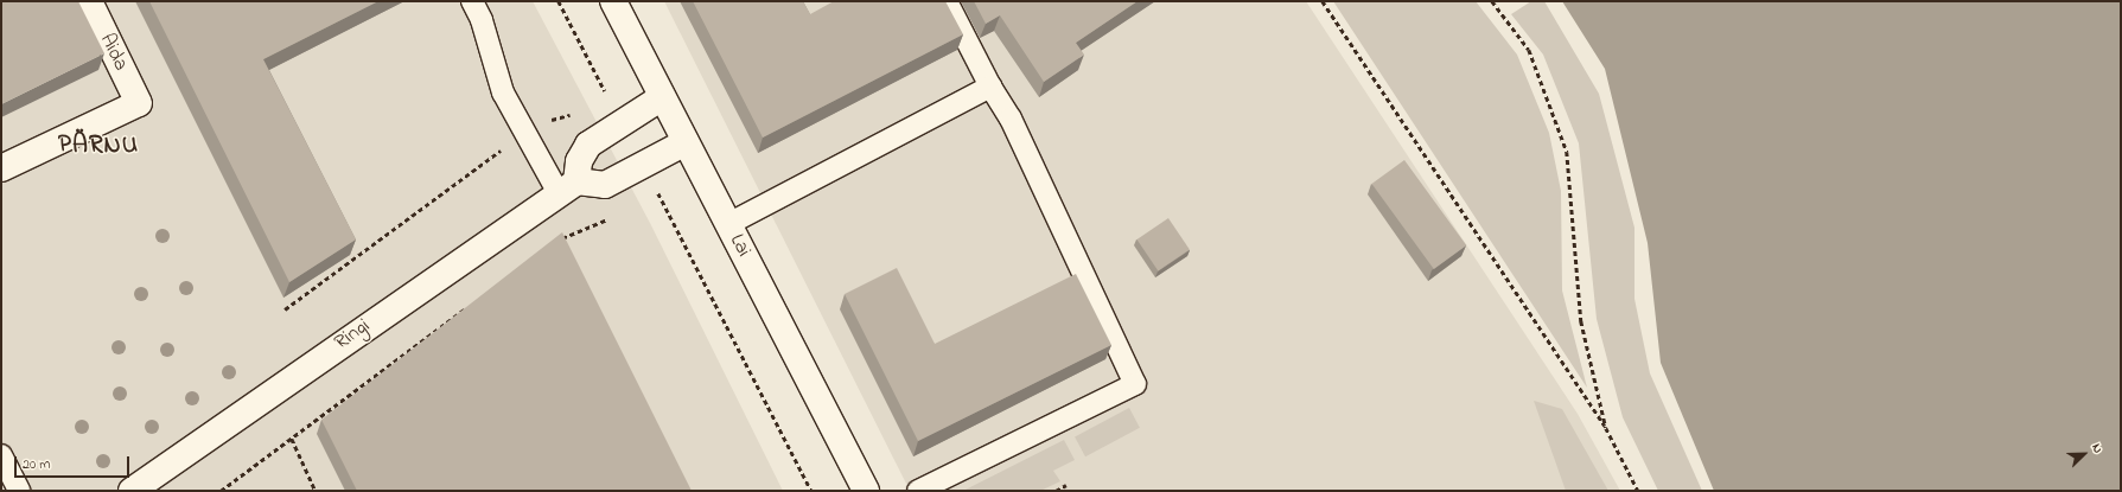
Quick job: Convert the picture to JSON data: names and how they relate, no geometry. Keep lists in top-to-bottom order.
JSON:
{
  "streets": {
    "street": ["Aida", "Lai", "Ringi"]
  },
  "districts": ["PÄRNU"],
  "scale_bar": "20 m",
  "north": "top right"
}
